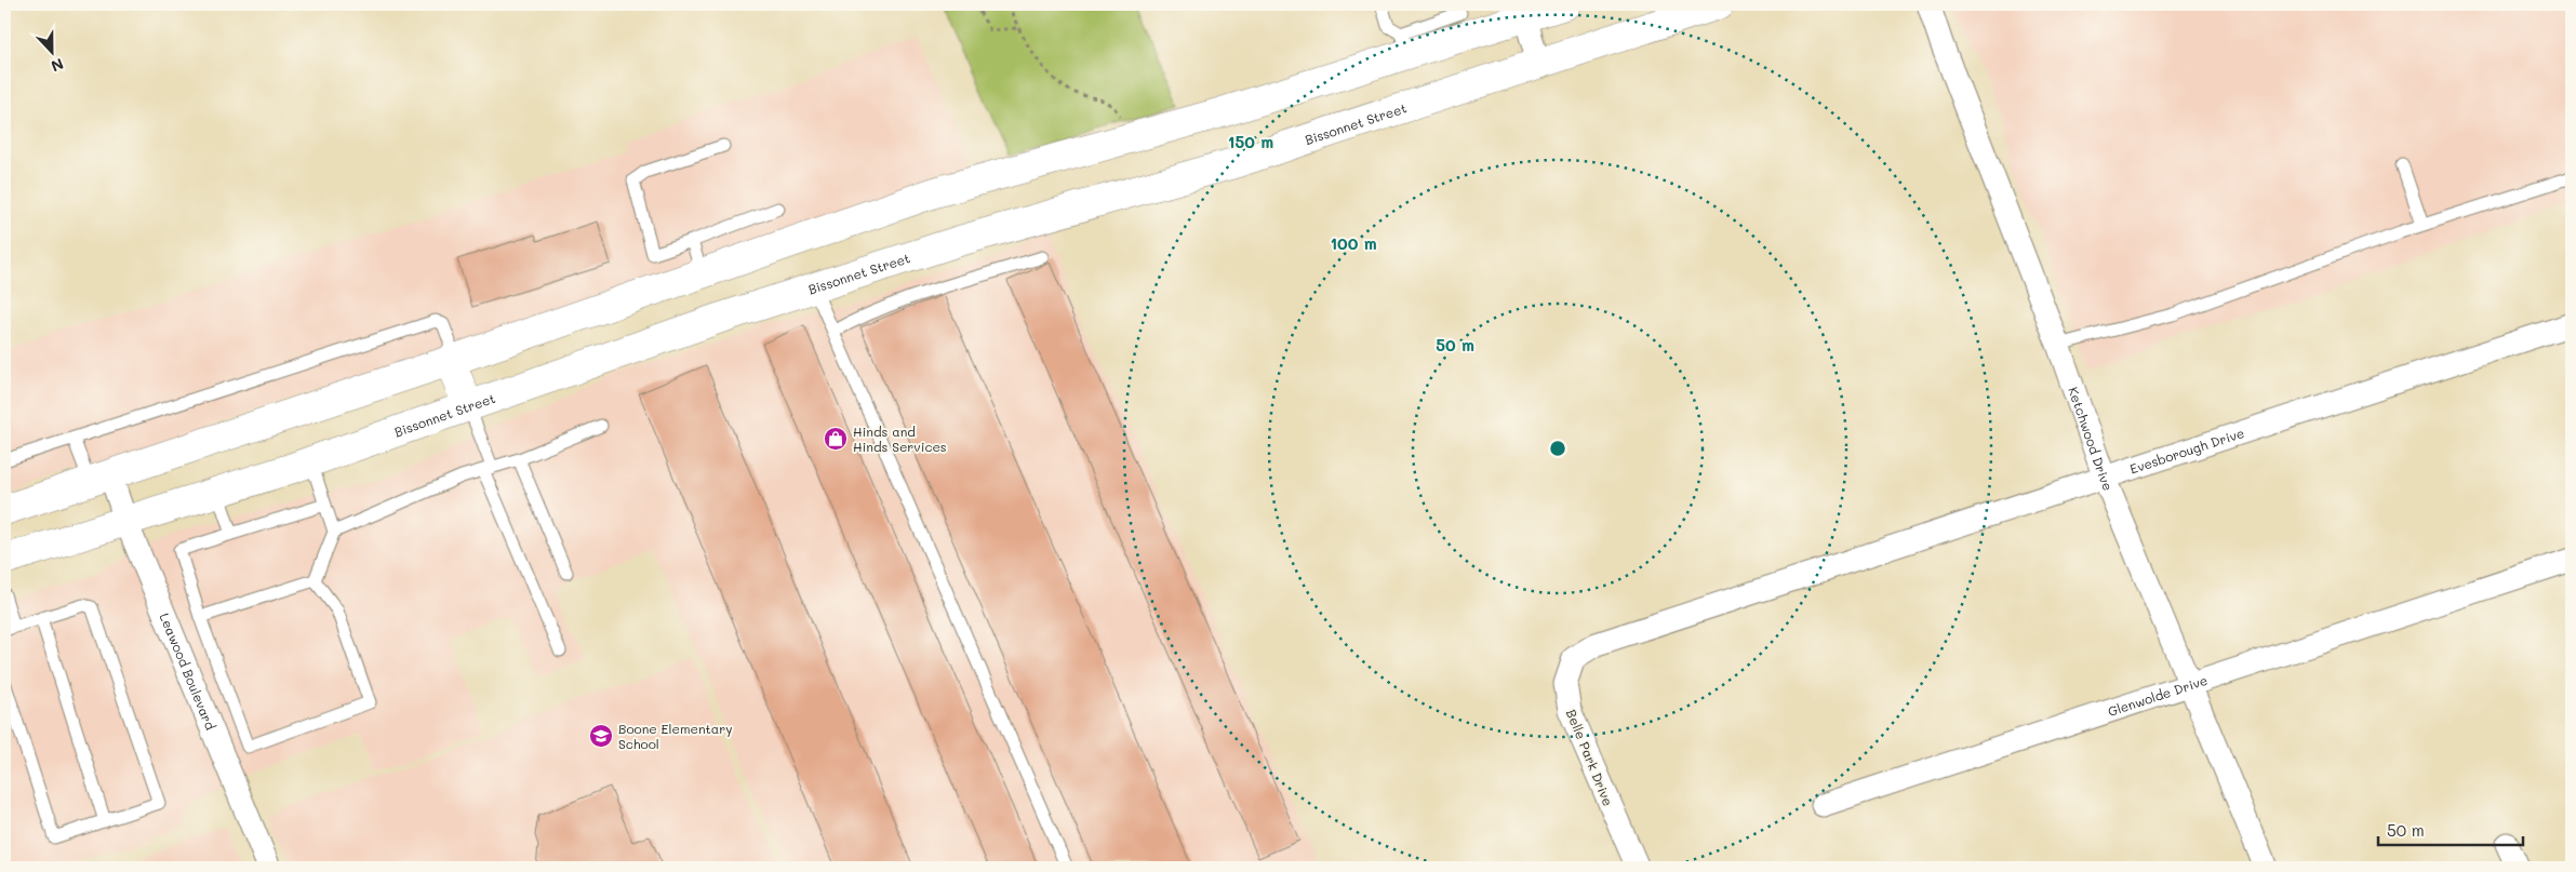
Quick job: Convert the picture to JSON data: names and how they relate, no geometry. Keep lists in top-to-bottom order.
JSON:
{
  "streets": {
    "main road": ["Bissonnet Street"],
    "street": [
      "Ketchwood Drive",
      "Evesborough Drive",
      "Leawood Boulevard",
      "Glenwolde Drive",
      "Belle Park Drive"
    ]
  },
  "crossings": [
    ["Bissonnet Street", "Leawood Boulevard"],
    ["Ketchwood Drive", "Evesborough Drive"],
    ["Ketchwood Drive", "Glenwolde Drive"],
    ["Evesborough Drive", "Belle Park Drive"]
  ],
  "places": {
    "shop": ["Hinds and Hinds Services"],
    "school or university": ["Boone Elementary School"]
  },
  "scale_bar": "50 m",
  "north": "bottom",
  "rings": ["150 m", "100 m", "50 m"]
}
